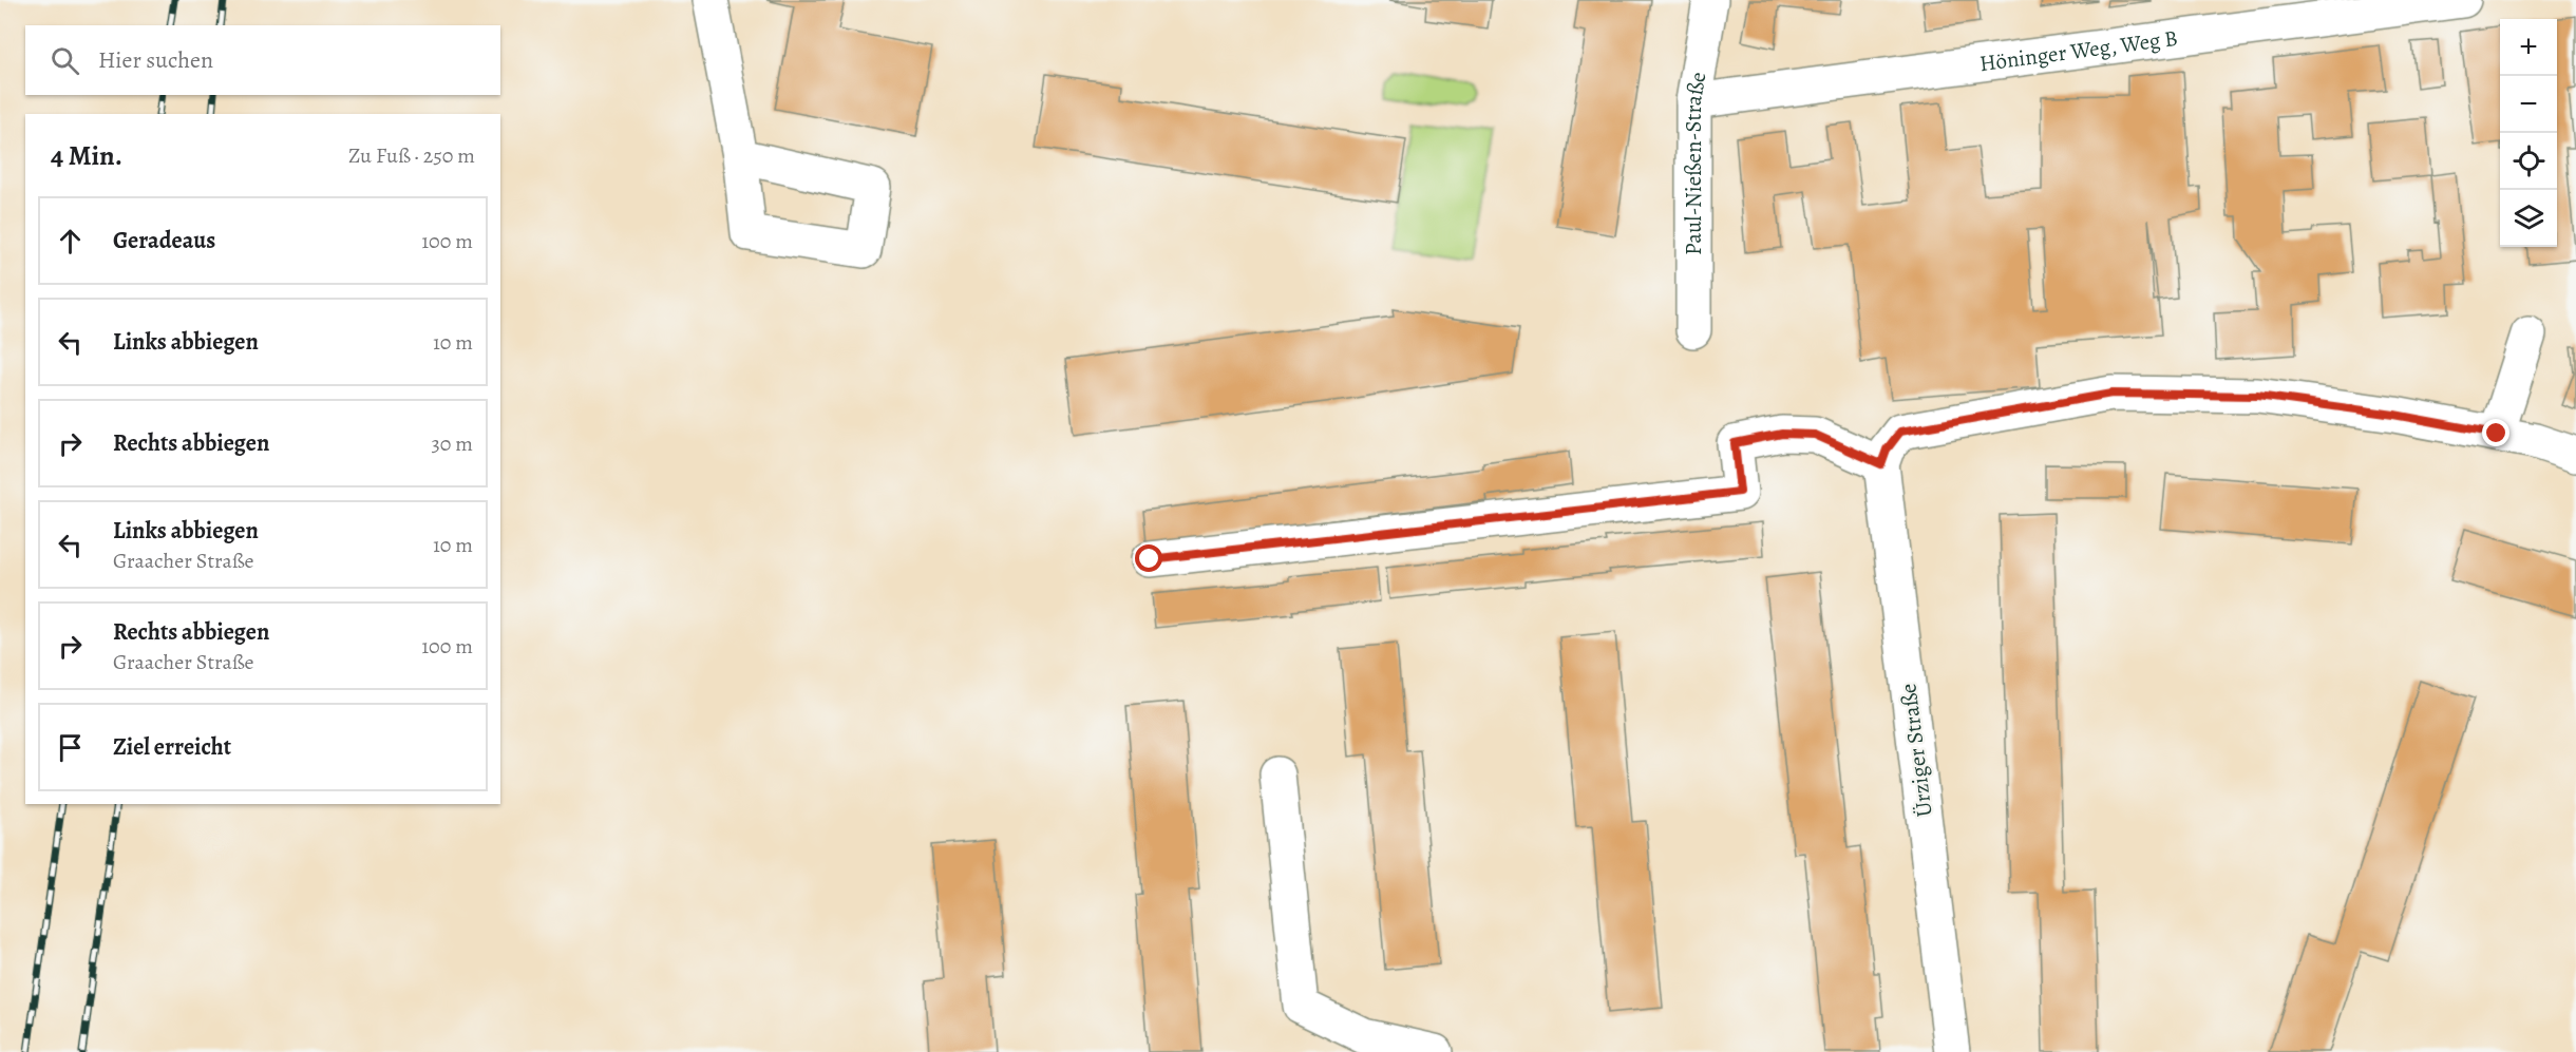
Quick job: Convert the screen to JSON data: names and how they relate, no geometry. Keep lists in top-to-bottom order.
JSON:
{
  "streets": {
    "street": ["Höninger Weg, Weg B", "Paul-Nießen-Straße", "Ürziger Straße"]
  },
  "crossings": [
    ["Höninger Weg, Weg B", "Paul-Nießen-Straße"]
  ],
  "page": {
    "map_buttons": ["+", "−"],
    "search": "Hier suchen",
    "heading": ["4 Min.", "Zu Fuß · 250 m"],
    "list": [
      ["Geradeaus", "100 m"],
      ["Links abbiegen", "10 m"],
      ["Rechts abbiegen", "30 m"],
      ["Links abbiegen", "Graacher Straße", "10 m"],
      ["Rechts abbiegen", "Graacher Straße", "100 m"],
      "Ziel erreicht"
    ]
  }
}
